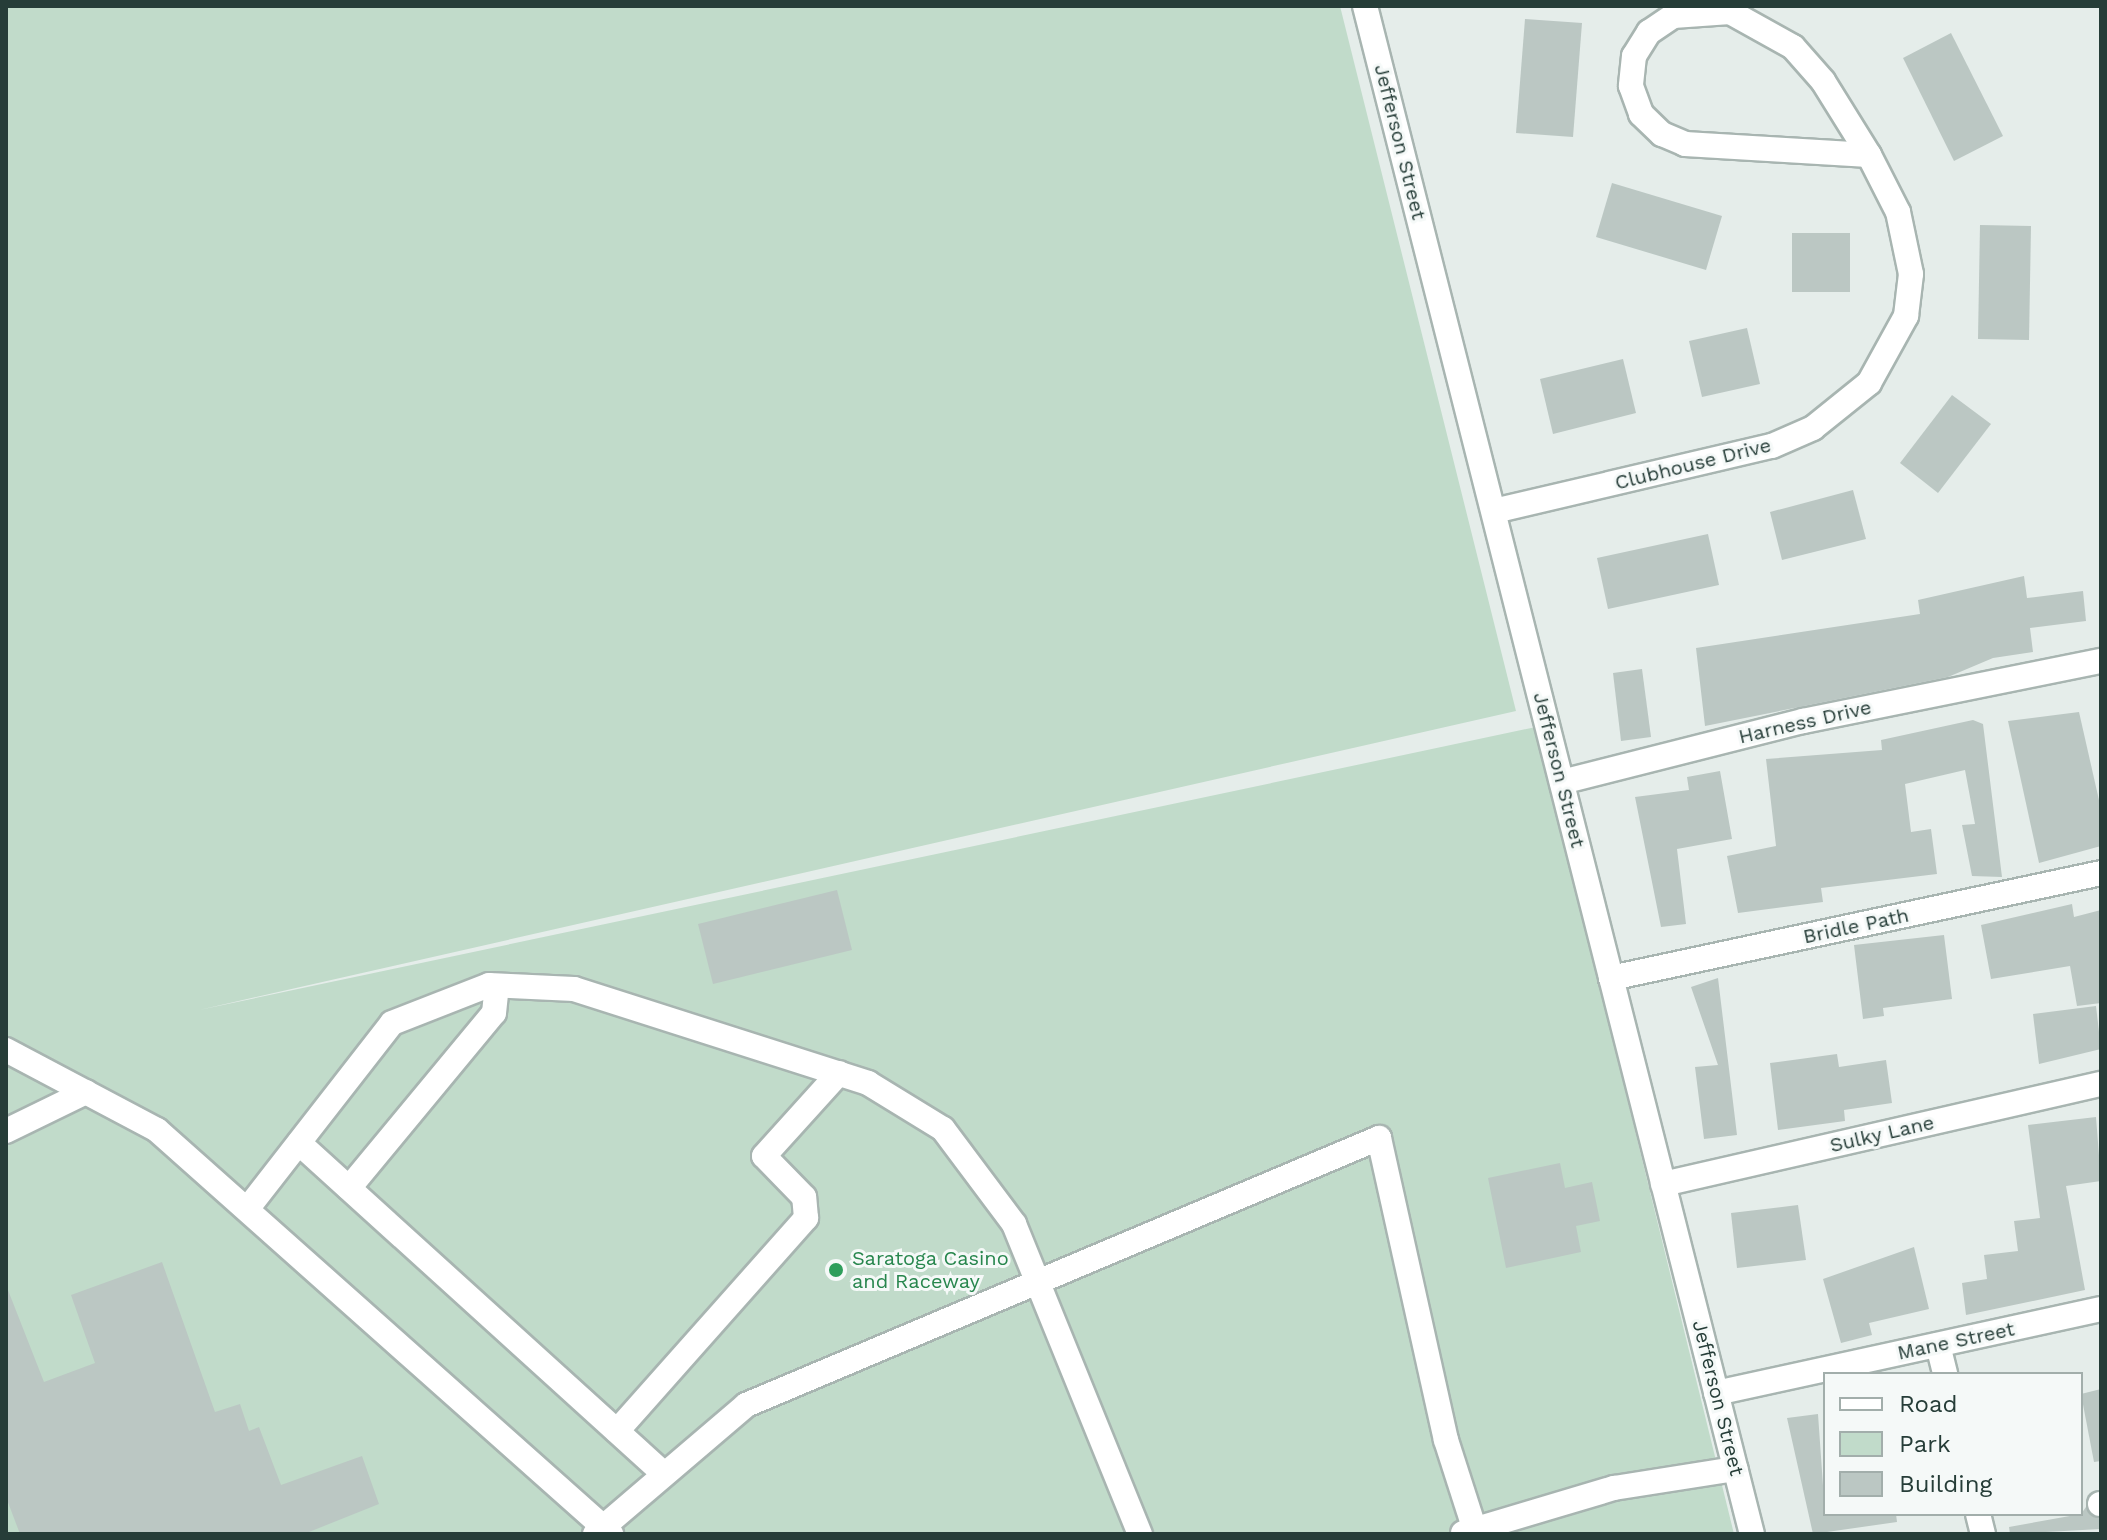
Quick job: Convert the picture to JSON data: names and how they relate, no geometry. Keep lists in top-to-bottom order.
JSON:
{
  "streets": {
    "street": [
      "Jefferson Street",
      "Clubhouse Drive",
      "Harness Drive",
      "Bridle Path",
      "Sulky Lane",
      "Mane Street"
    ]
  },
  "crossings": [
    ["Jefferson Street", "Clubhouse Drive"],
    ["Jefferson Street", "Harness Drive"],
    ["Jefferson Street", "Bridle Path"],
    ["Jefferson Street", "Sulky Lane"],
    ["Jefferson Street", "Mane Street"]
  ],
  "places": ["Saratoga Casino and Raceway"],
  "legend": ["Road", "Park", "Building"]
}
